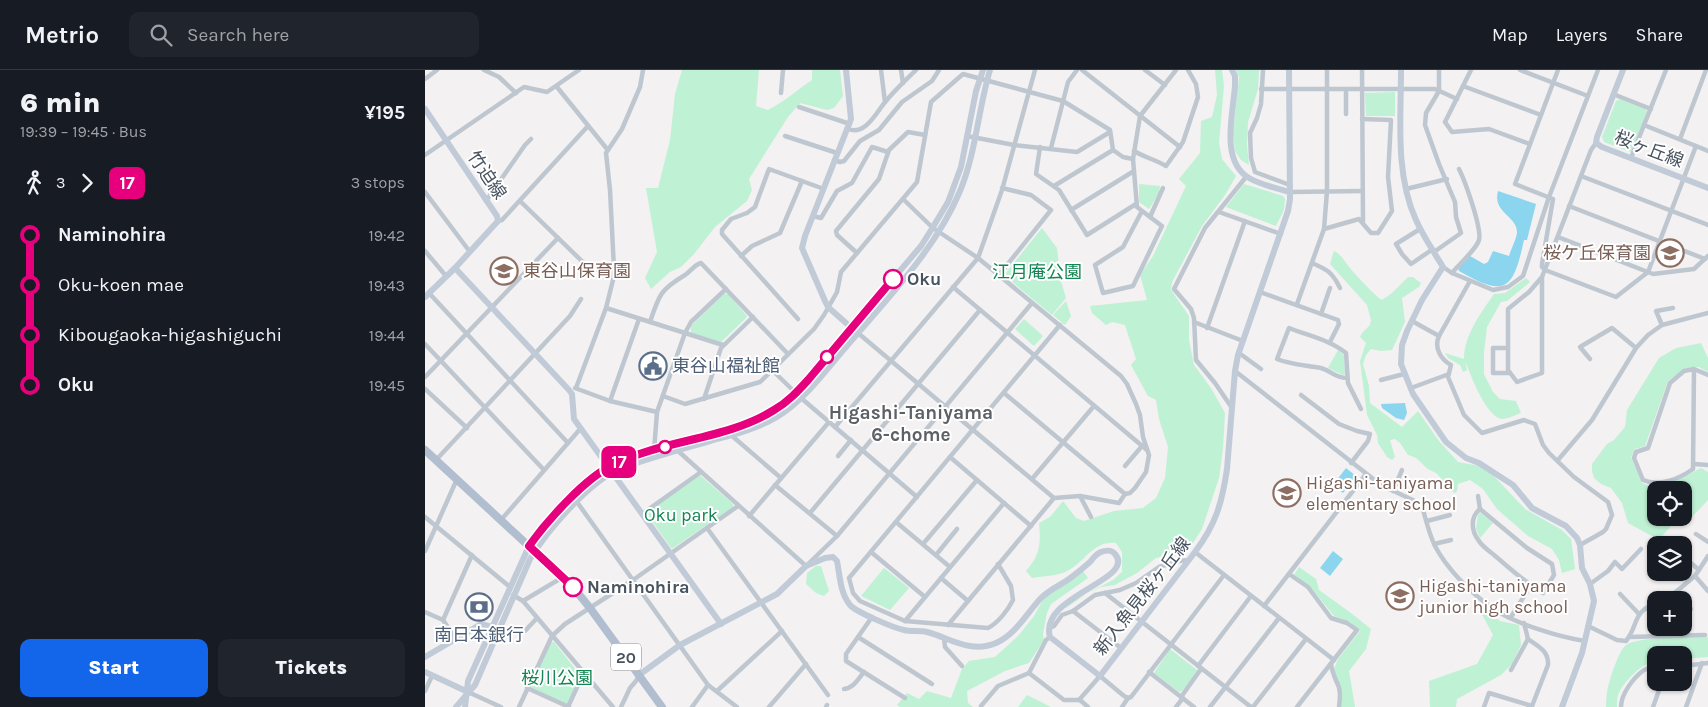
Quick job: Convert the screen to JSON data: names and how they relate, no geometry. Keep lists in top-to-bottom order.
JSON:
{
  "streets": {
    "main road": ["20"],
    "street": ["桜ヶ丘線", "竹迫線", "新入魚見桜ヶ丘線"]
  },
  "crossings": [
    ["新入魚見桜ヶ丘線", "20"]
  ],
  "districts": ["Higashi-Taniyama 6-chome"],
  "parks": ["江月庵公園", "Oku park", "桜川公園"],
  "places": {
    "school or university": [
      "桜ケ丘保育園",
      "東谷山保育園",
      "Higashi-taniyama elementary school",
      "Higashi-taniyama junior high school"
    ],
    "other": ["Oku", "Naminohira"],
    "public building": ["東谷山福祉館"],
    "bank": ["南日本銀行"]
  },
  "lines": ["bus line 17"],
  "page": {
    "header": "Metrio",
    "search": "Search here",
    "nav": ["Map", "Layers", "Share"],
    "heading": ["6 min", "19:39 – 19:45 · Bus", "¥195"],
    "on_map": "17",
    "legs": ["3", "17", "3 stops"],
    "list": [
      {
        "name": "Naminohira",
        "value": "19:42"
      },
      {
        "name": "Oku-koen mae",
        "value": "19:43"
      },
      {
        "name": "Kibougaoka-higashiguchi",
        "value": "19:44"
      },
      {
        "name": "Oku",
        "value": "19:45"
      }
    ],
    "map_buttons": ["+", "−"],
    "buttons": ["Start", "Tickets"]
  }
}
